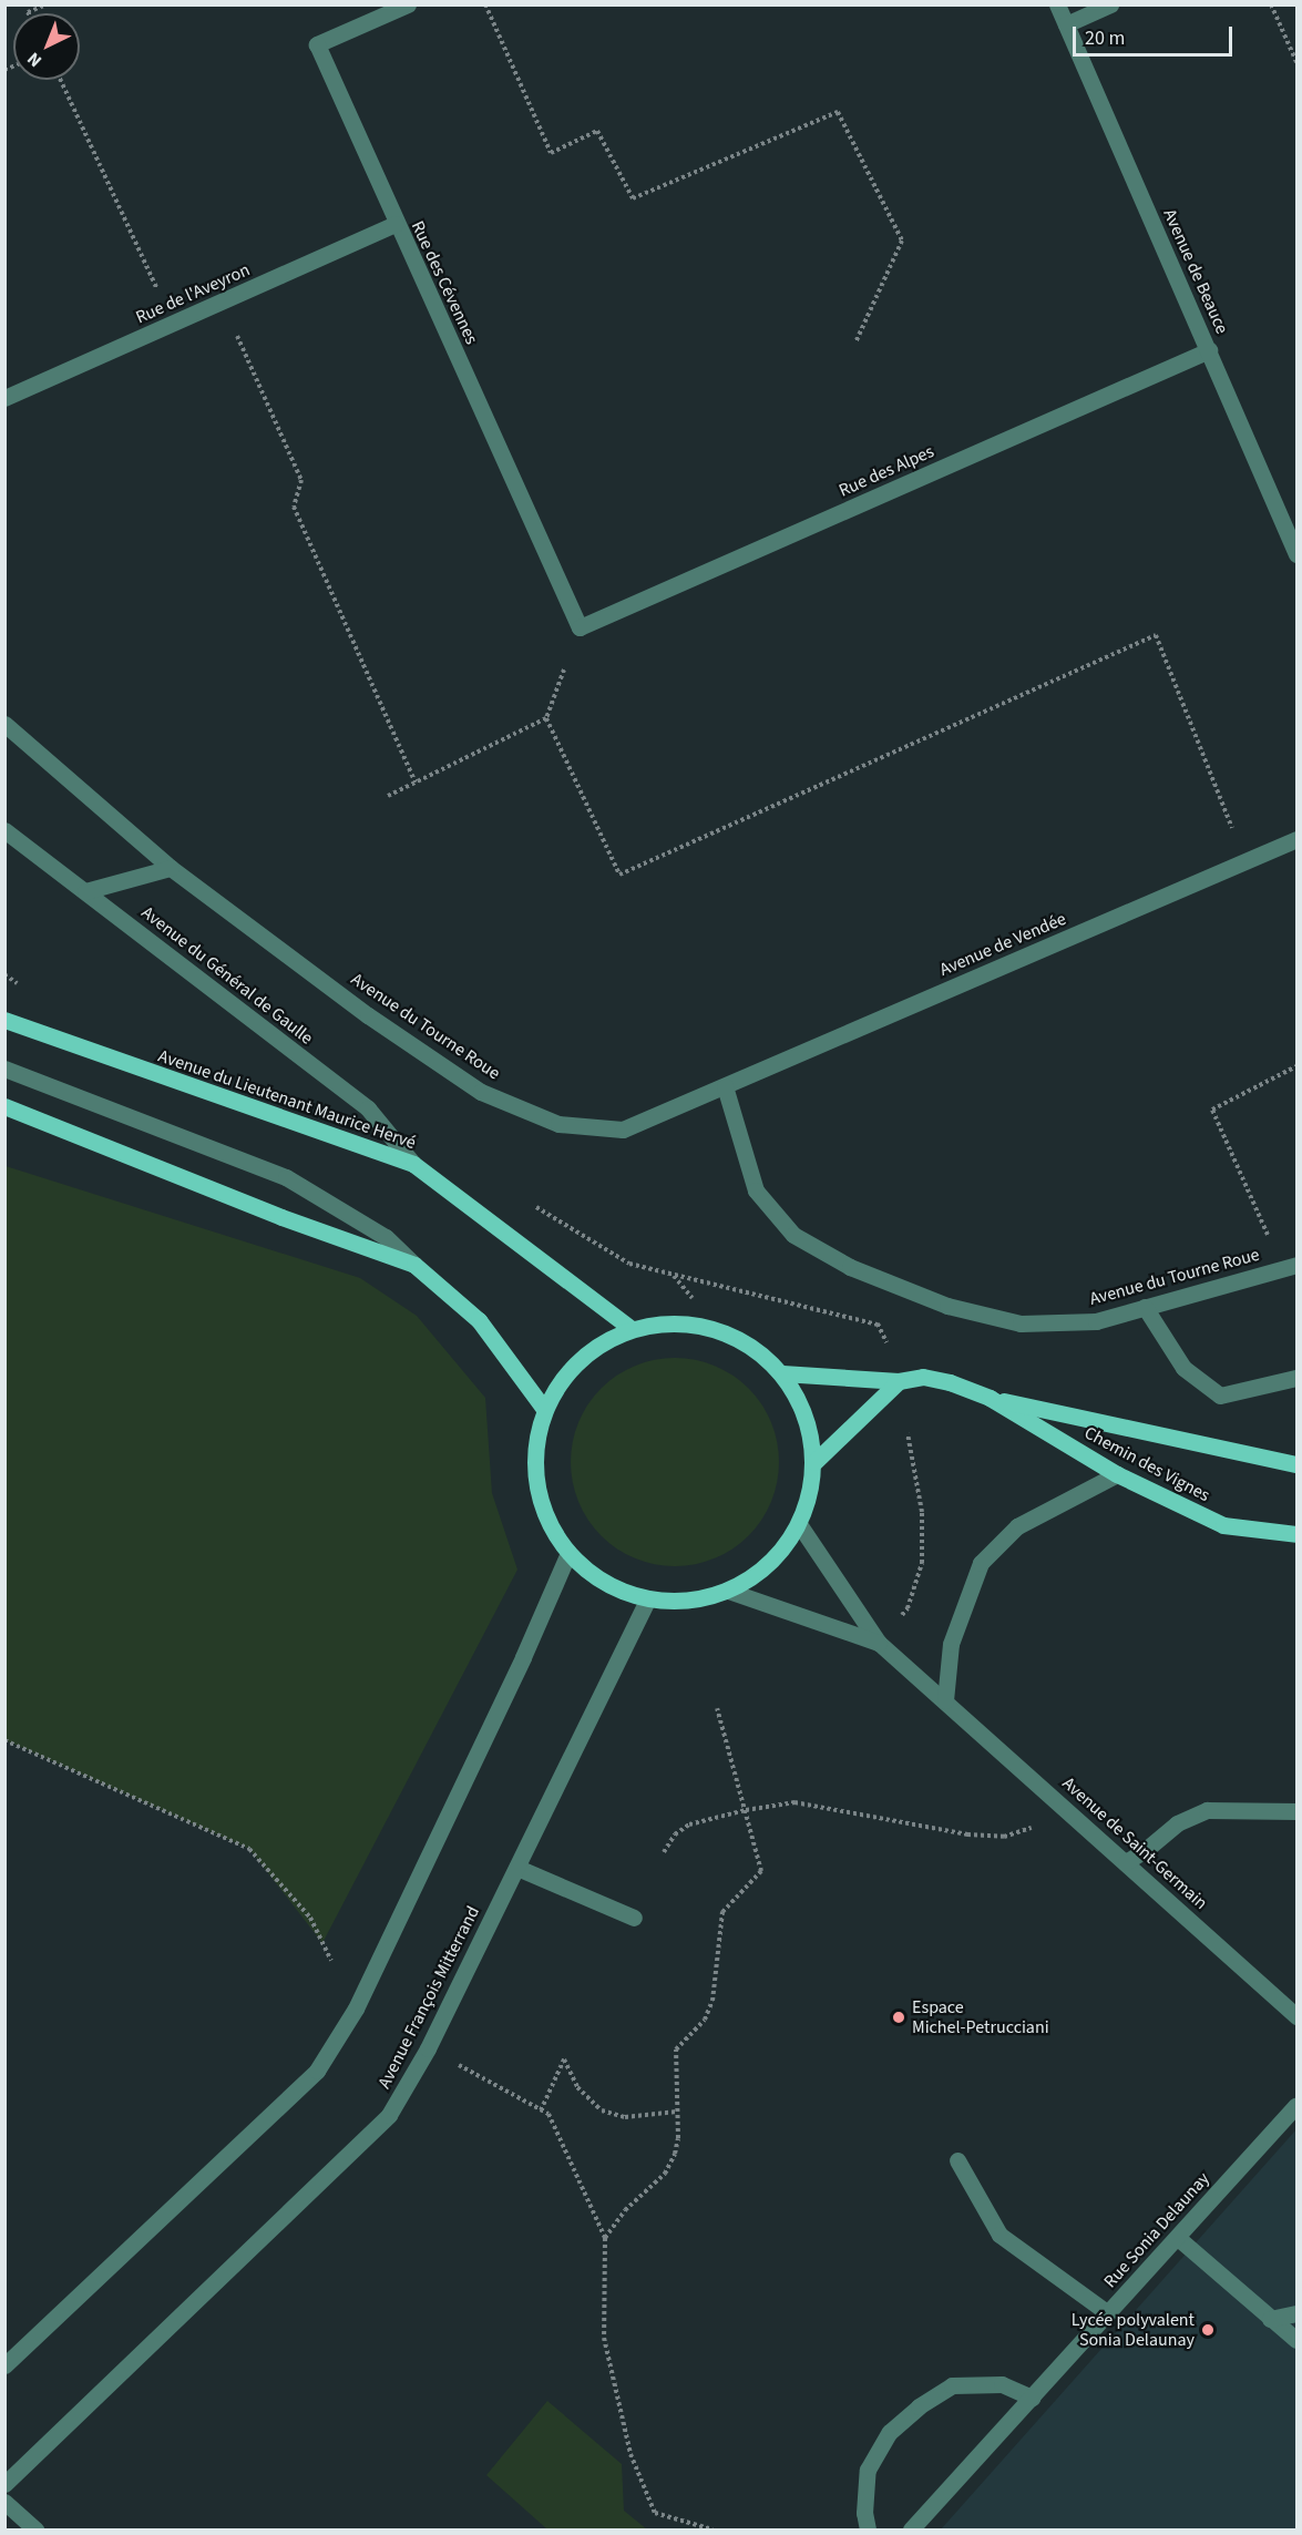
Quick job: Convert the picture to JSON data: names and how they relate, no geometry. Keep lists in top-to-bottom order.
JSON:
{
  "streets": {
    "main road": ["Avenue du Lieutenant Maurice Hervé", "Chemin des Vignes"],
    "street": [
      "Avenue de Beauce",
      "Rue des Cévennes",
      "Rue de l'Aveyron",
      "Rue des Alpes",
      "Avenue de Vendée",
      "Avenue du Général de Gaulle",
      "Avenue du Tourne Roue",
      "Avenue de Saint-Germain",
      "Avenue François Mitterrand",
      "Rue Sonia Delaunay"
    ]
  },
  "crossings": [
    ["Avenue de Beauce", "Rue des Alpes"],
    ["Rue des Cévennes", "Rue de l'Aveyron"],
    ["Rue des Cévennes", "Rue des Alpes"],
    ["Avenue de Vendée", "Avenue du Tourne Roue"],
    ["Avenue du Général de Gaulle", "Avenue du Lieutenant Maurice Hervé"]
  ],
  "places": ["Espace Michel-Petrucciani", "Lycée polyvalent Sonia Delaunay"],
  "scale_bar": "20 m",
  "north": "bottom left"
}
